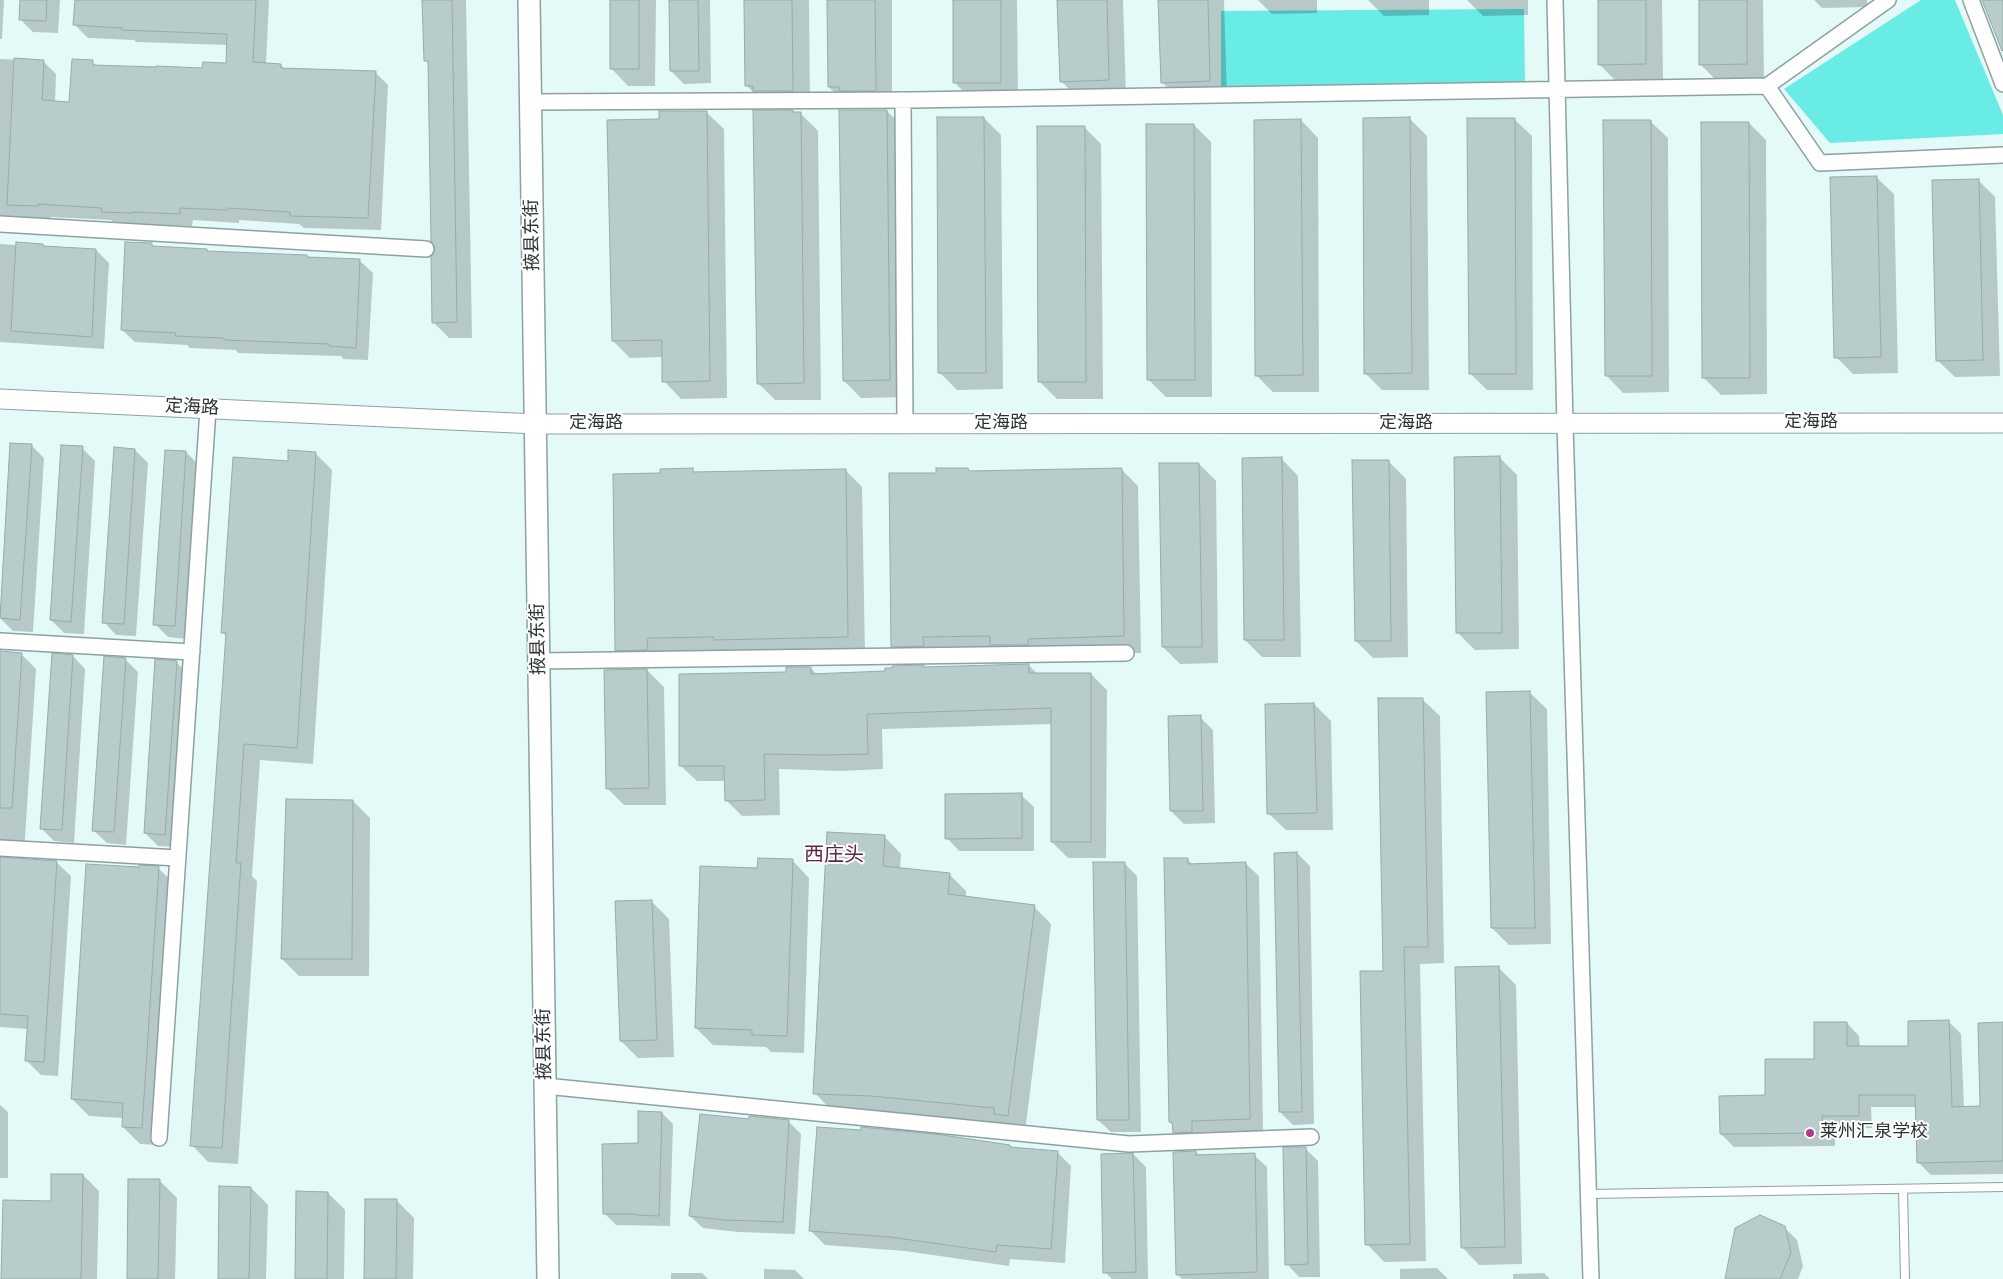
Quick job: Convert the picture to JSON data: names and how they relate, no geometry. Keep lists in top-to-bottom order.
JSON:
{
  "streets": {
    "main road": ["掖县东街"],
    "street": ["定海路"]
  },
  "crossings": [
    ["掖县东街", "定海路"]
  ],
  "districts": ["西庄头"],
  "places": ["莱州汇泉学校"]
}
